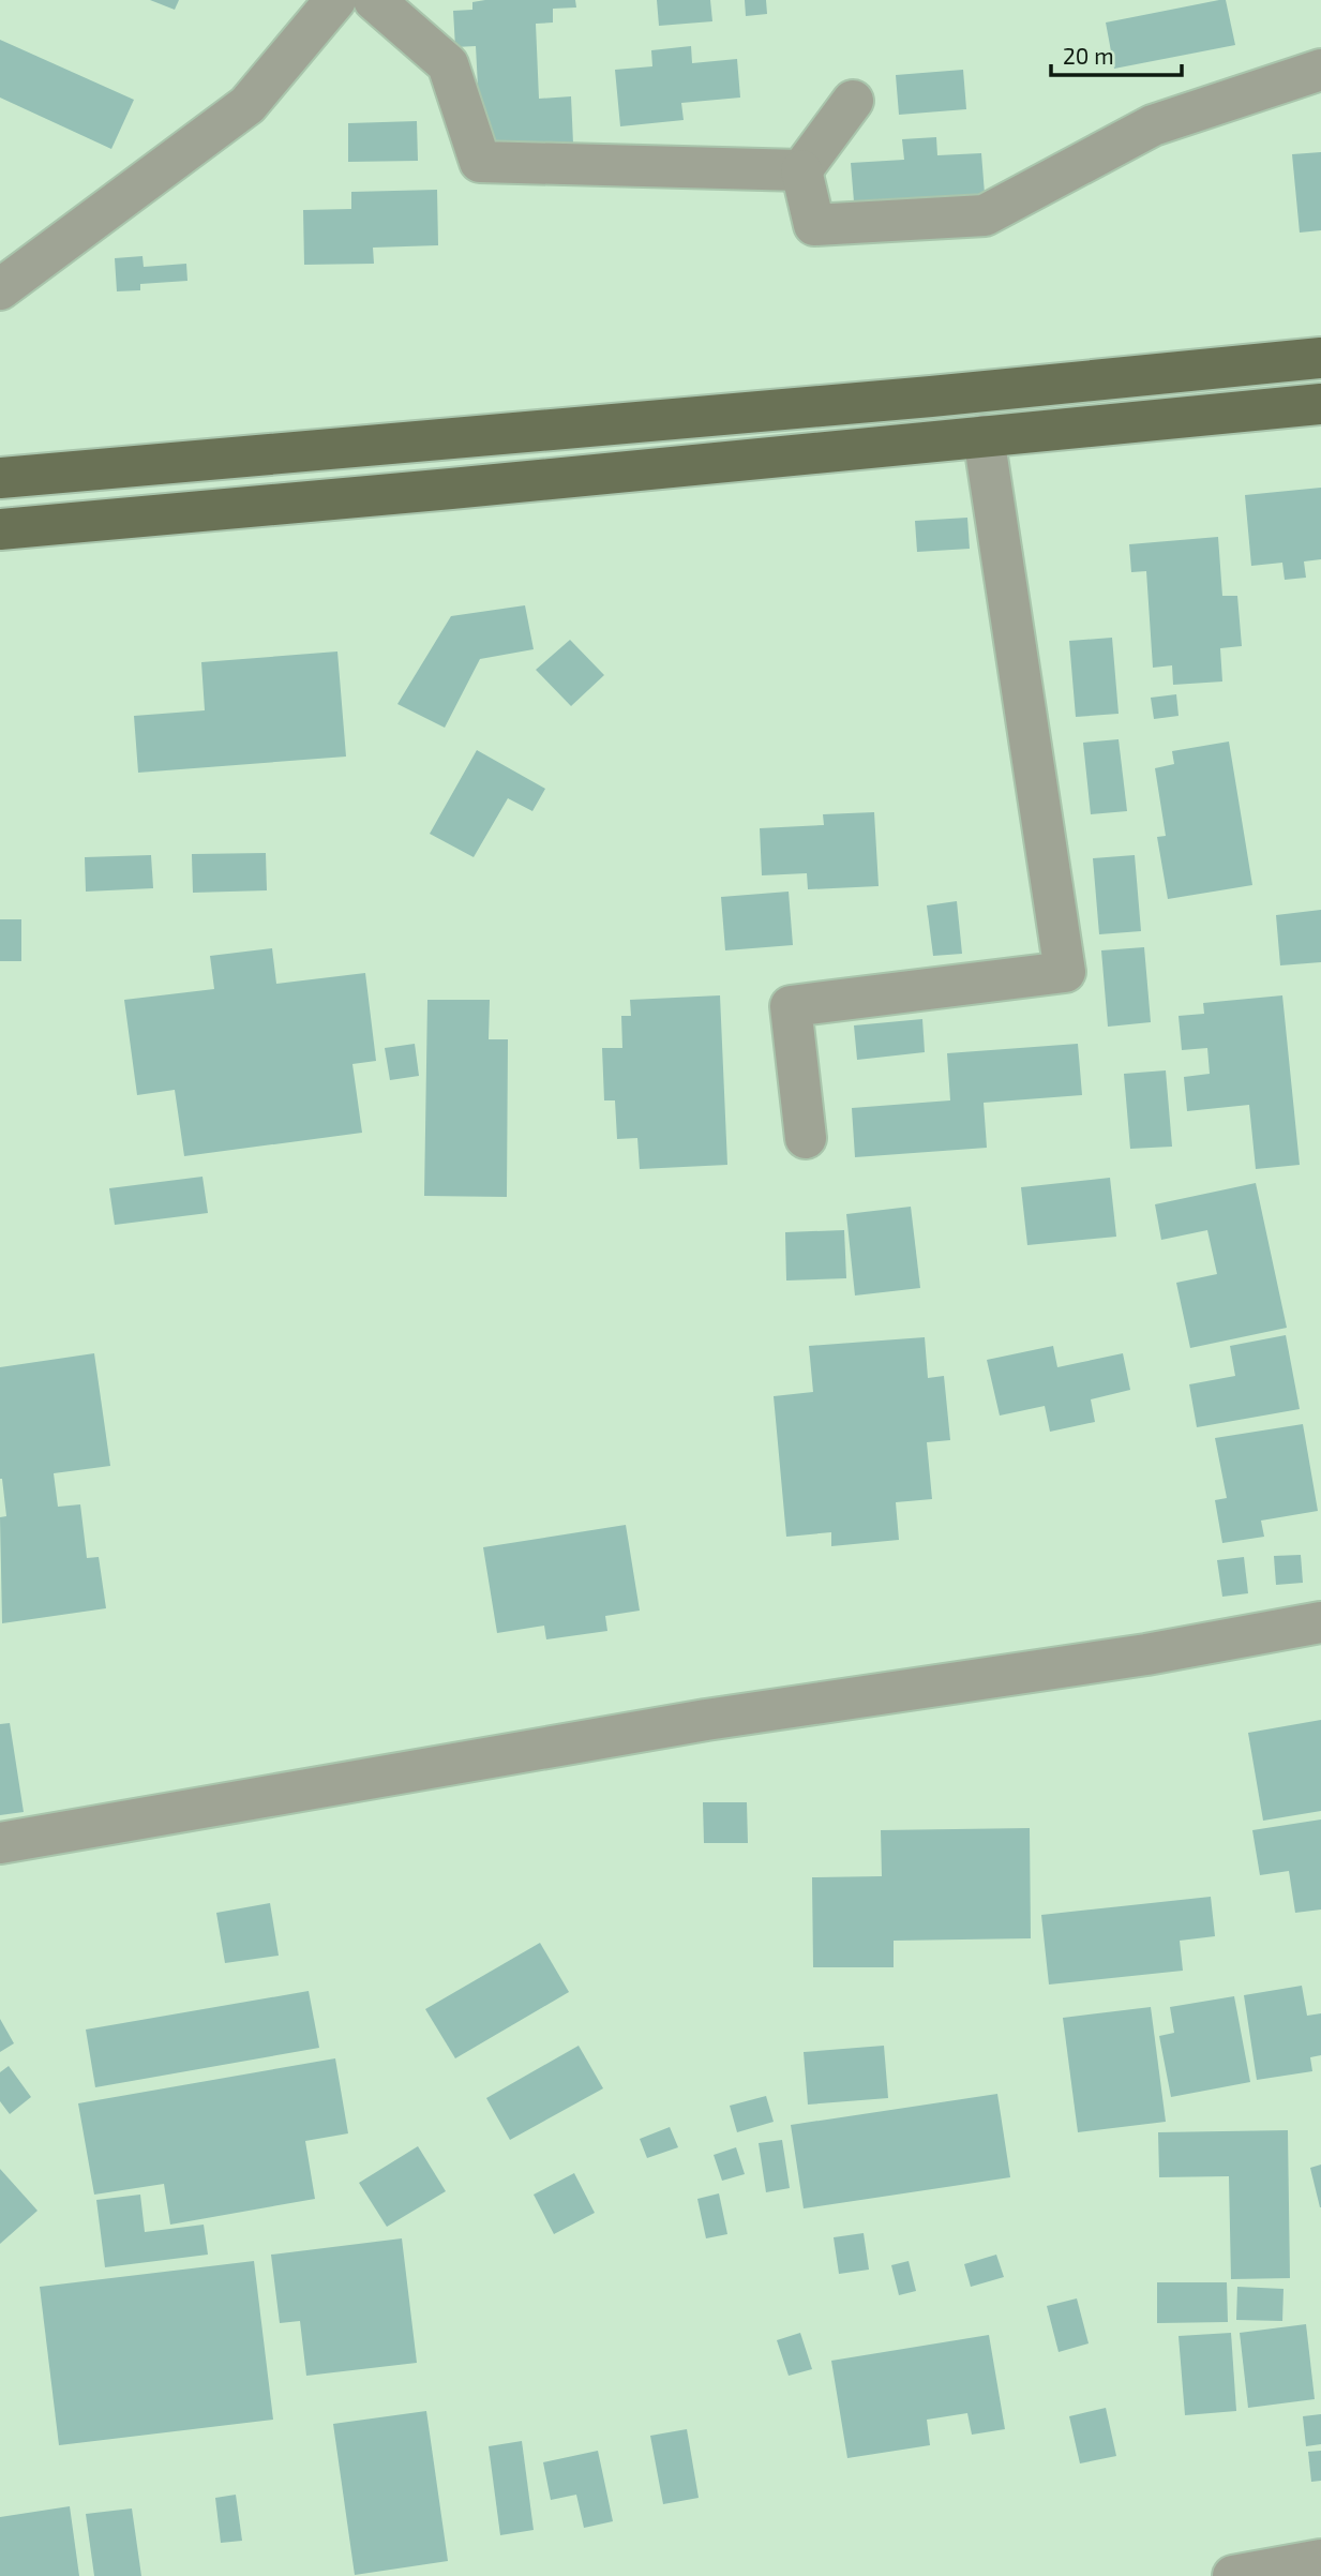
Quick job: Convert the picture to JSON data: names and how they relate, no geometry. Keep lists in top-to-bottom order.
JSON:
{
  "scale_bar": "20 m"
}
